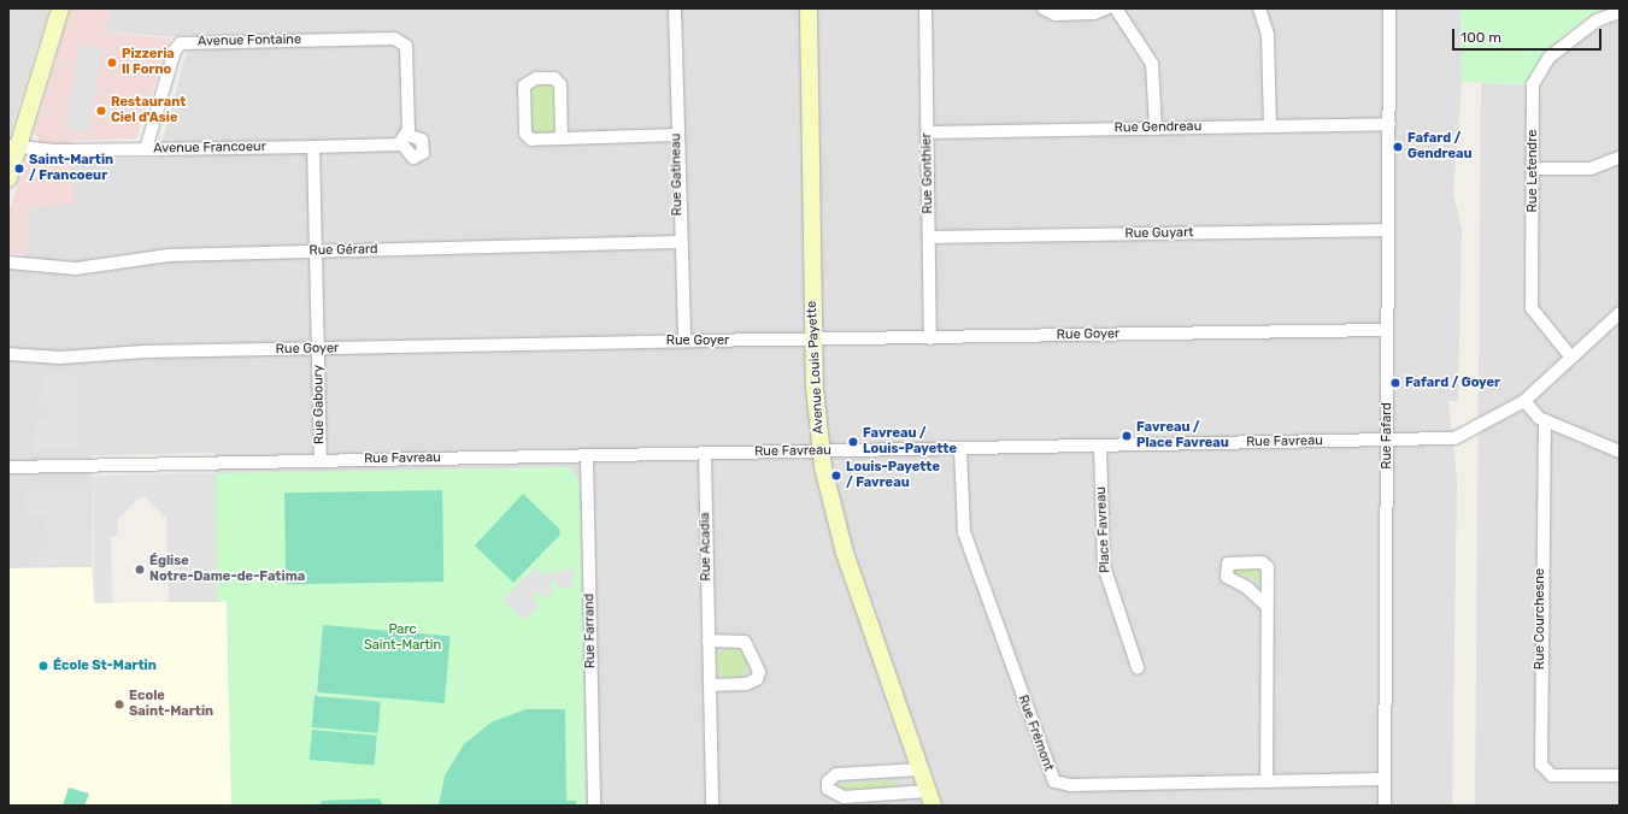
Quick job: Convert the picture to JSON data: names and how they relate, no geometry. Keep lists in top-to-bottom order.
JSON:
{
  "streets": {
    "street": [
      "Avenue Fontaine",
      "Rue Gendreau",
      "Avenue Francoeur",
      "Rue Letendre",
      "Rue Gonthier",
      "Rue Gatineau",
      "Rue Guyart",
      "Rue Gérard",
      "Rue Goyer",
      "Avenue Louis Payette",
      "Rue Gaboury",
      "Rue Fafard",
      "Rue Favreau",
      "Place Favreau",
      "Rue Acadia",
      "Rue Courchesne",
      "Rue Farrand",
      "Rue Frémont"
    ]
  },
  "crossings": [
    ["Avenue Fontaine", "Avenue Francoeur"],
    ["Rue Gendreau", "Rue Gonthier"],
    ["Rue Gendreau", "Rue Fafard"],
    ["Avenue Francoeur", "Rue Gaboury"],
    ["Rue Letendre", "Rue Favreau"],
    ["Rue Gonthier", "Rue Guyart"],
    ["Rue Gonthier", "Rue Goyer"],
    ["Rue Gatineau", "Rue Gérard"],
    ["Rue Gatineau", "Rue Goyer"],
    ["Rue Guyart", "Rue Fafard"],
    ["Rue Gérard", "Rue Gaboury"],
    ["Rue Goyer", "Avenue Louis Payette"],
    ["Rue Goyer", "Rue Gaboury"],
    ["Rue Goyer", "Rue Fafard"],
    ["Avenue Louis Payette", "Rue Favreau"],
    ["Rue Gaboury", "Rue Favreau"],
    ["Rue Fafard", "Rue Favreau"],
    ["Rue Fafard", "Rue Frémont"],
    ["Rue Favreau", "Place Favreau"],
    ["Rue Favreau", "Rue Acadia"],
    ["Rue Favreau", "Rue Farrand"],
    ["Rue Favreau", "Rue Frémont"]
  ],
  "parks": ["Parc Saint-Martin"],
  "places": [
    "Pizzeria Il Forno",
    "Restaurant Ciel d'Asie",
    "Fafard / Gendreau",
    "Saint-Martin / Francoeur",
    "Fafard / Goyer",
    "Favreau / Place Favreau",
    "Favreau / Louis-Payette",
    "Louis-Payette / Favreau",
    "Église Notre-Dame-de-Fatima",
    "École St-Martin",
    "Ecole Saint-Martin"
  ],
  "scale_bar": "100 m"
}
